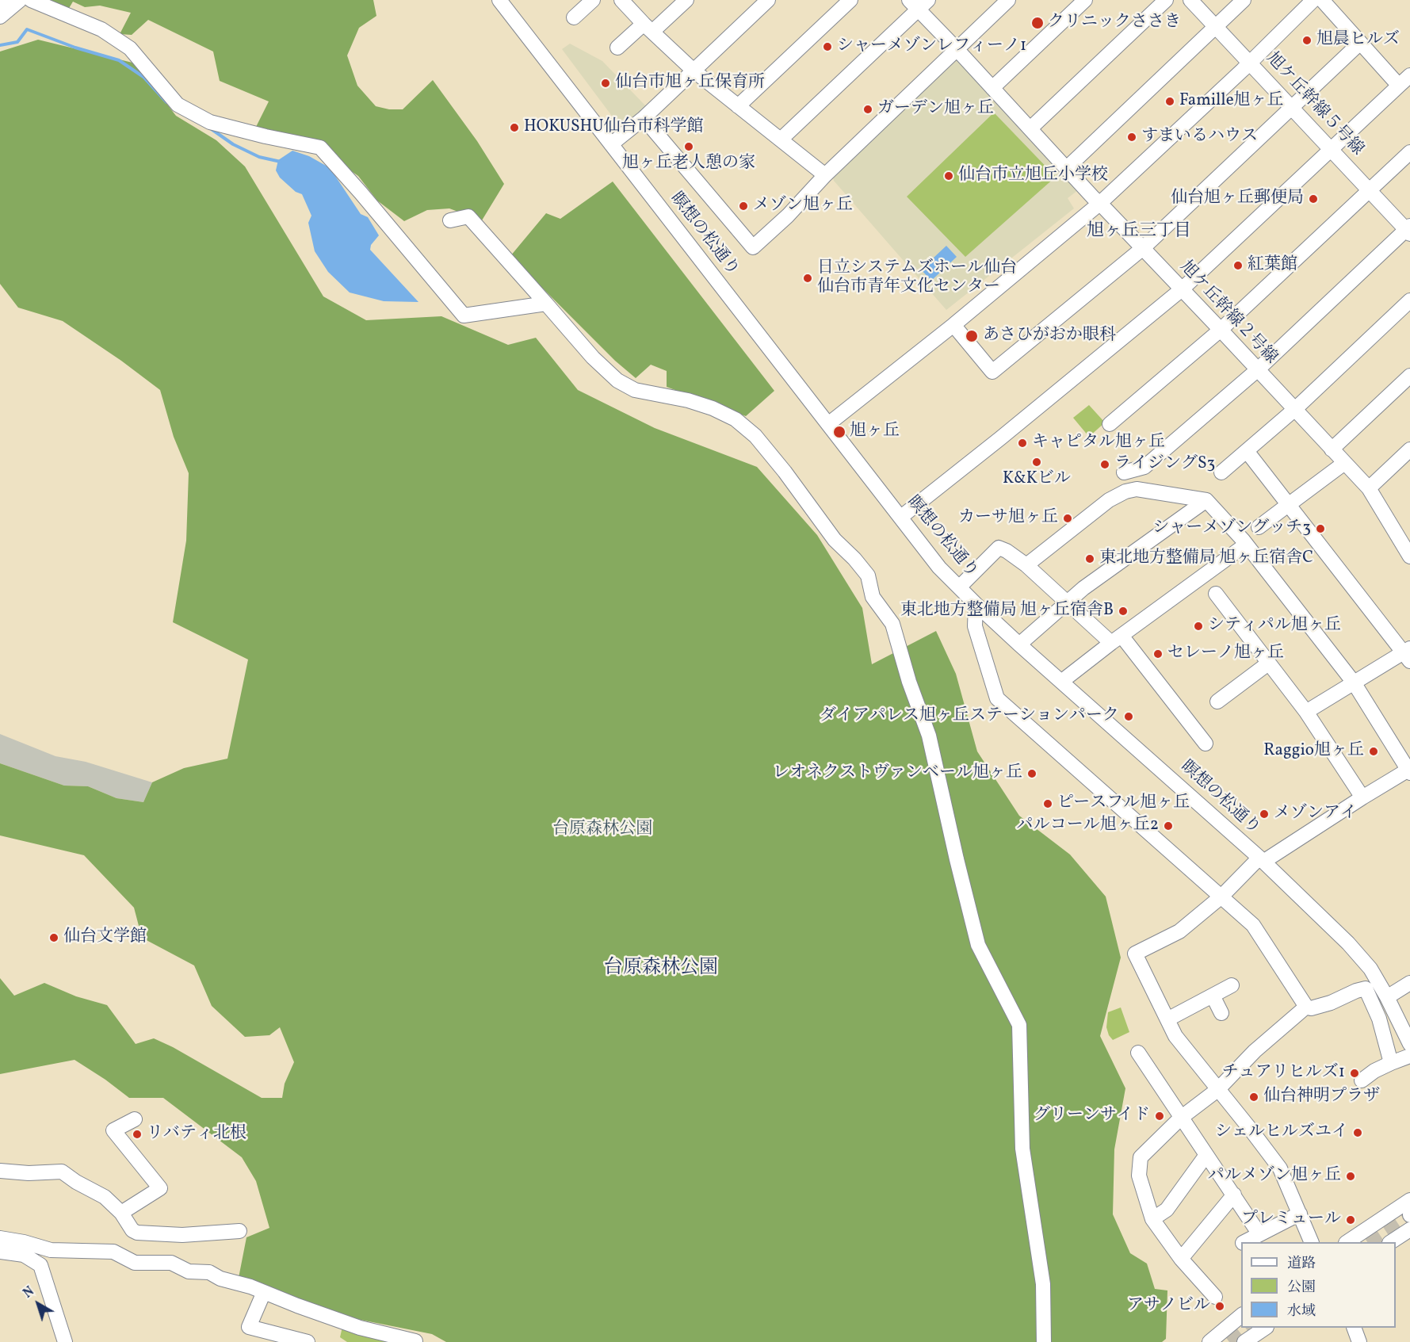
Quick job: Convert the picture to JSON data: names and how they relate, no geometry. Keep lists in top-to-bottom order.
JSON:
{
  "streets": {
    "street": ["旭ケ丘幹線５号線", "瞑想の松通り", "旭ケ丘幹線２号線"]
  },
  "districts": ["旭ヶ丘三丁目", "台原森林公園"],
  "parks": ["台原森林公園"],
  "places": [
    "クリニックささき",
    "旭晨ヒルズ",
    "シャーメゾンレフィーノ1",
    "仙台市旭ヶ丘保育所",
    "Famille旭ヶ丘",
    "ガーデン旭ヶ丘",
    "HOKUSHU仙台市科学館",
    "すまいるハウス",
    "旭ヶ丘老人憩の家",
    "仙台市立旭丘小学校",
    "仙台旭ヶ丘郵便局",
    "メゾン旭ヶ丘",
    "紅葉館",
    "日立システムズホール仙台 仙台市青年文化センター",
    "あさひがおか眼科",
    "旭ヶ丘",
    "キャピタル旭ヶ丘",
    "K&Kビル",
    "ライジングS3",
    "カーサ旭ヶ丘",
    "シャーメゾングッチ3",
    "東北地方整備局 旭ヶ丘宿舎C",
    "東北地方整備局 旭ヶ丘宿舎B",
    "シティパル旭ヶ丘",
    "セレーノ旭ヶ丘",
    "ダイアパレス旭ヶ丘ステーションパーク",
    "Raggio旭ヶ丘",
    "レオネクストヴァンベール旭ヶ丘",
    "ピースフル旭ヶ丘",
    "メゾンアイ",
    "パルコール旭ヶ丘2",
    "仙台文学館",
    "チュアリヒルズ1",
    "仙台神明プラザ",
    "グリーンサイド",
    "シェルヒルズユイ",
    "リバティ北根",
    "パルメゾン旭ヶ丘",
    "プレミュール",
    "アサノビル"
  ],
  "legend": ["道路", "公園", "水域"],
  "north": "top left"
}
